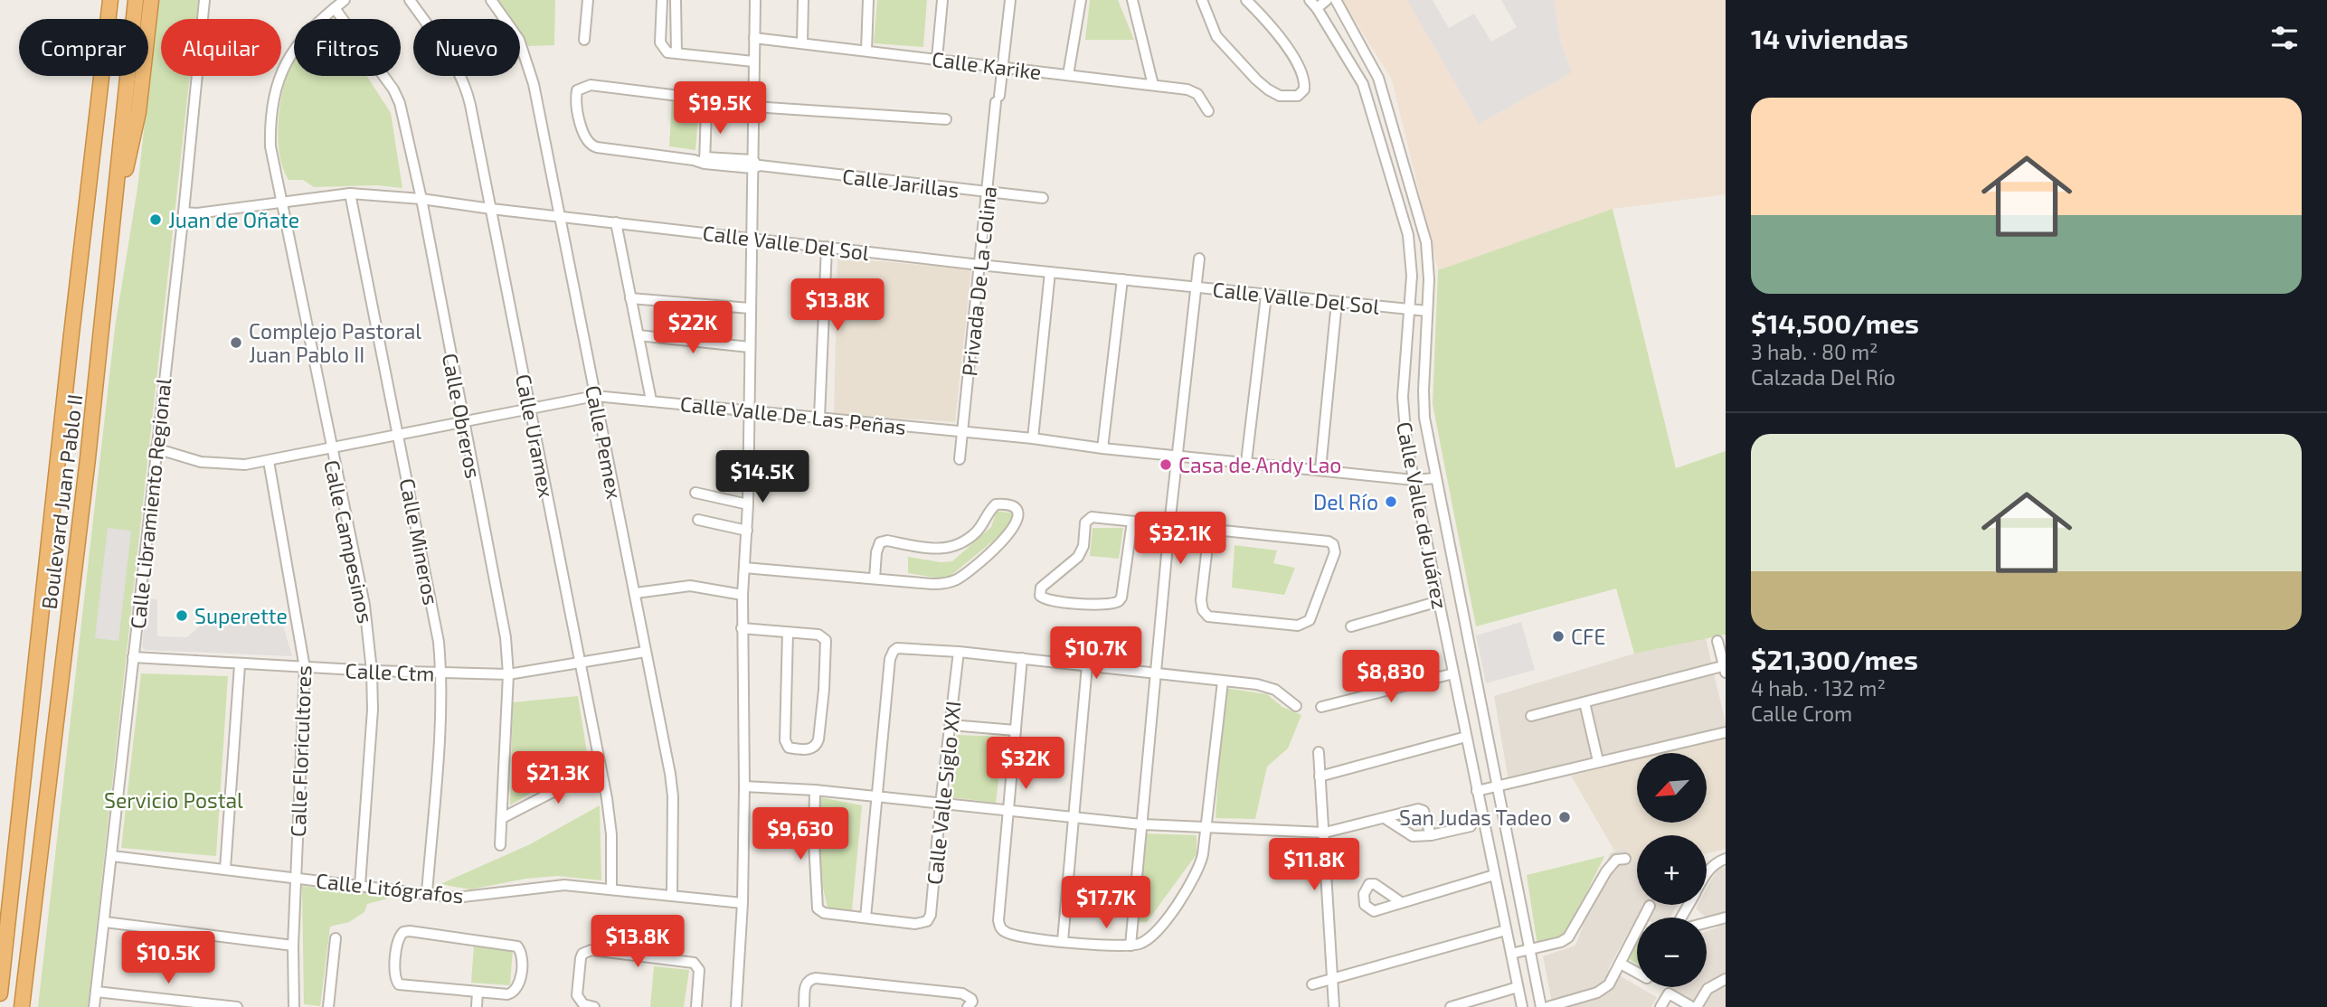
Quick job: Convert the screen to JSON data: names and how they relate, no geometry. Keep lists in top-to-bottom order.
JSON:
{
  "streets": {
    "highway": ["Boulevard Juan Pablo II"],
    "street": [
      "Calle Karike",
      "Calle Jarillas",
      "Calle Valle Del Sol",
      "Privada De La Colina",
      "Calle Valle De Las Peñas",
      "Calle Obreros",
      "Calle Uramex",
      "Calle Pemex",
      "Calle Libramiento Regional",
      "Calle Valle de Juárez",
      "Calle Campesinos",
      "Calle Mineros",
      "Calle Ctm",
      "Calle Floricultores",
      "Calle Valle Siglo XXI",
      "Calle Litógrafos"
    ]
  },
  "crossings": [
    ["Calle Karike", "Privada De La Colina"],
    ["Calle Jarillas", "Privada De La Colina"],
    ["Calle Valle Del Sol", "Privada De La Colina"],
    ["Calle Valle Del Sol", "Calle Obreros"],
    ["Calle Valle Del Sol", "Calle Uramex"],
    ["Calle Valle Del Sol", "Calle Pemex"],
    ["Calle Valle Del Sol", "Calle Libramiento Regional"],
    ["Calle Valle Del Sol", "Calle Valle de Juárez"],
    ["Calle Valle Del Sol", "Calle Campesinos"],
    ["Calle Valle Del Sol", "Calle Mineros"],
    ["Privada De La Colina", "Calle Valle De Las Peñas"],
    ["Calle Valle De Las Peñas", "Calle Obreros"],
    ["Calle Valle De Las Peñas", "Calle Uramex"],
    ["Calle Valle De Las Peñas", "Calle Pemex"],
    ["Calle Valle De Las Peñas", "Calle Libramiento Regional"],
    ["Calle Valle De Las Peñas", "Calle Valle de Juárez"],
    ["Calle Valle De Las Peñas", "Calle Campesinos"],
    ["Calle Valle De Las Peñas", "Calle Mineros"],
    ["Calle Valle De Las Peñas", "Calle Floricultores"],
    ["Calle Obreros", "Calle Campesinos"],
    ["Calle Obreros", "Calle Ctm"],
    ["Calle Uramex", "Calle Ctm"],
    ["Calle Uramex", "Calle Litógrafos"],
    ["Calle Pemex", "Calle Ctm"],
    ["Calle Pemex", "Calle Litógrafos"],
    ["Calle Libramiento Regional", "Calle Ctm"],
    ["Calle Libramiento Regional", "Calle Litógrafos"],
    ["Calle Campesinos", "Calle Ctm"],
    ["Calle Campesinos", "Calle Litógrafos"],
    ["Calle Mineros", "Calle Ctm"],
    ["Calle Mineros", "Calle Litógrafos"],
    ["Calle Ctm", "Calle Floricultores"],
    ["Calle Floricultores", "Calle Litógrafos"]
  ],
  "parks": ["Servicio Postal"],
  "places": [
    "Juan de Oñate",
    "Complejo Pastoral Juan Pablo II",
    "Casa de Andy Lao",
    "Del Río",
    "Superette",
    "CFE",
    "San Judas Tadeo"
  ],
  "north": "bottom left",
  "page": {
    "heading": "14 viviendas",
    "chip": [
      "Comprar",
      "Alquilar",
      "Filtros",
      "Nuevo"
    ],
    "list": [
      {
        "name": "$14,500/mes",
        "note": "3 hab. · 80 m² · Calzada Del Río"
      },
      {
        "name": "$21,300/mes",
        "note": "4 hab. · 132 m² · Calle Crom"
      }
    ],
    "price": [
      "$19.5K",
      "$13.8K",
      "$22K",
      "$14.5K",
      "$32.1K",
      "$10.7K",
      "$8,830",
      "$32K",
      "$21.3K",
      "$9,630",
      "$11.8K",
      "$17.7K",
      "$13.8K",
      "$10.5K"
    ],
    "map_buttons": ["+", "−"]
  }
}
